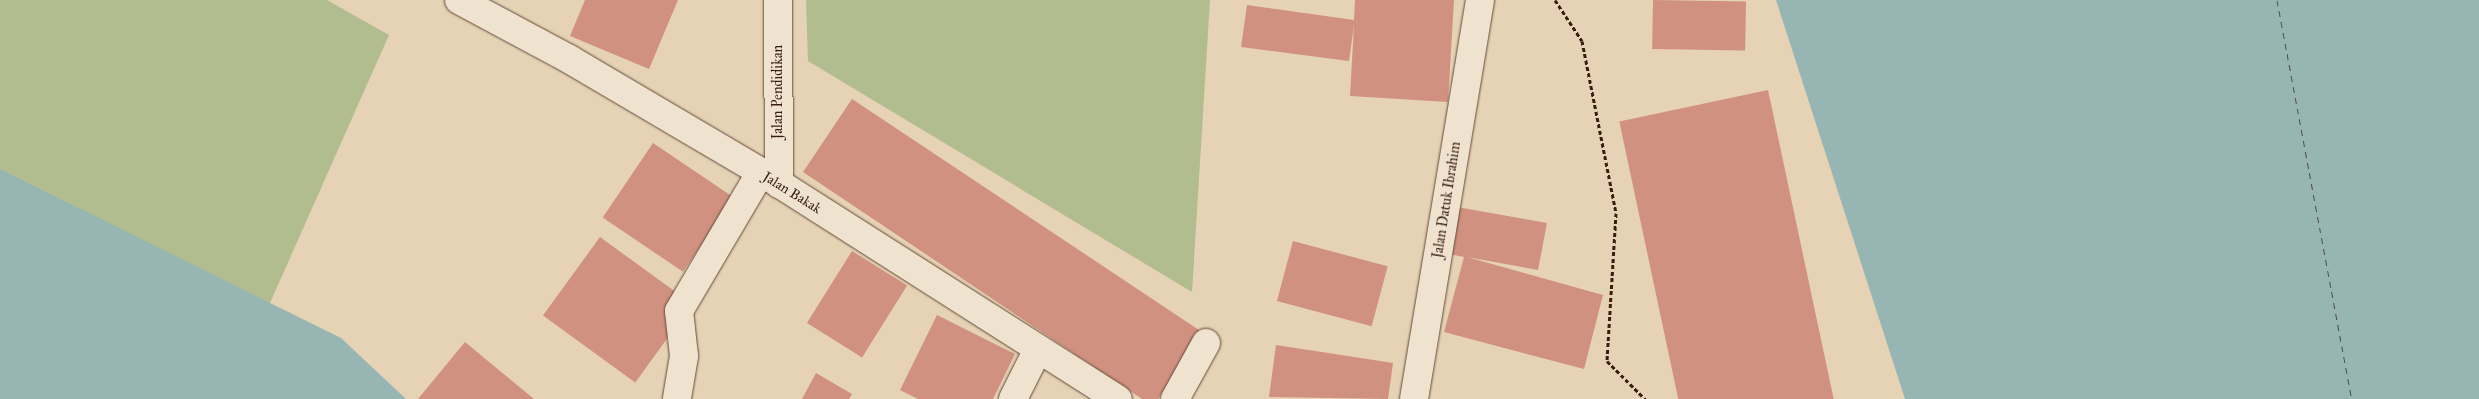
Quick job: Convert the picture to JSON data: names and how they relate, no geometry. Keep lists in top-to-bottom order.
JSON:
{
  "streets": {
    "street": ["Jalan Pendidikan", "Jalan Bakak", "Jalan Datuk Ibrahim"]
  },
  "crossings": [
    ["Jalan Pendidikan", "Jalan Bakak"]
  ]
}
